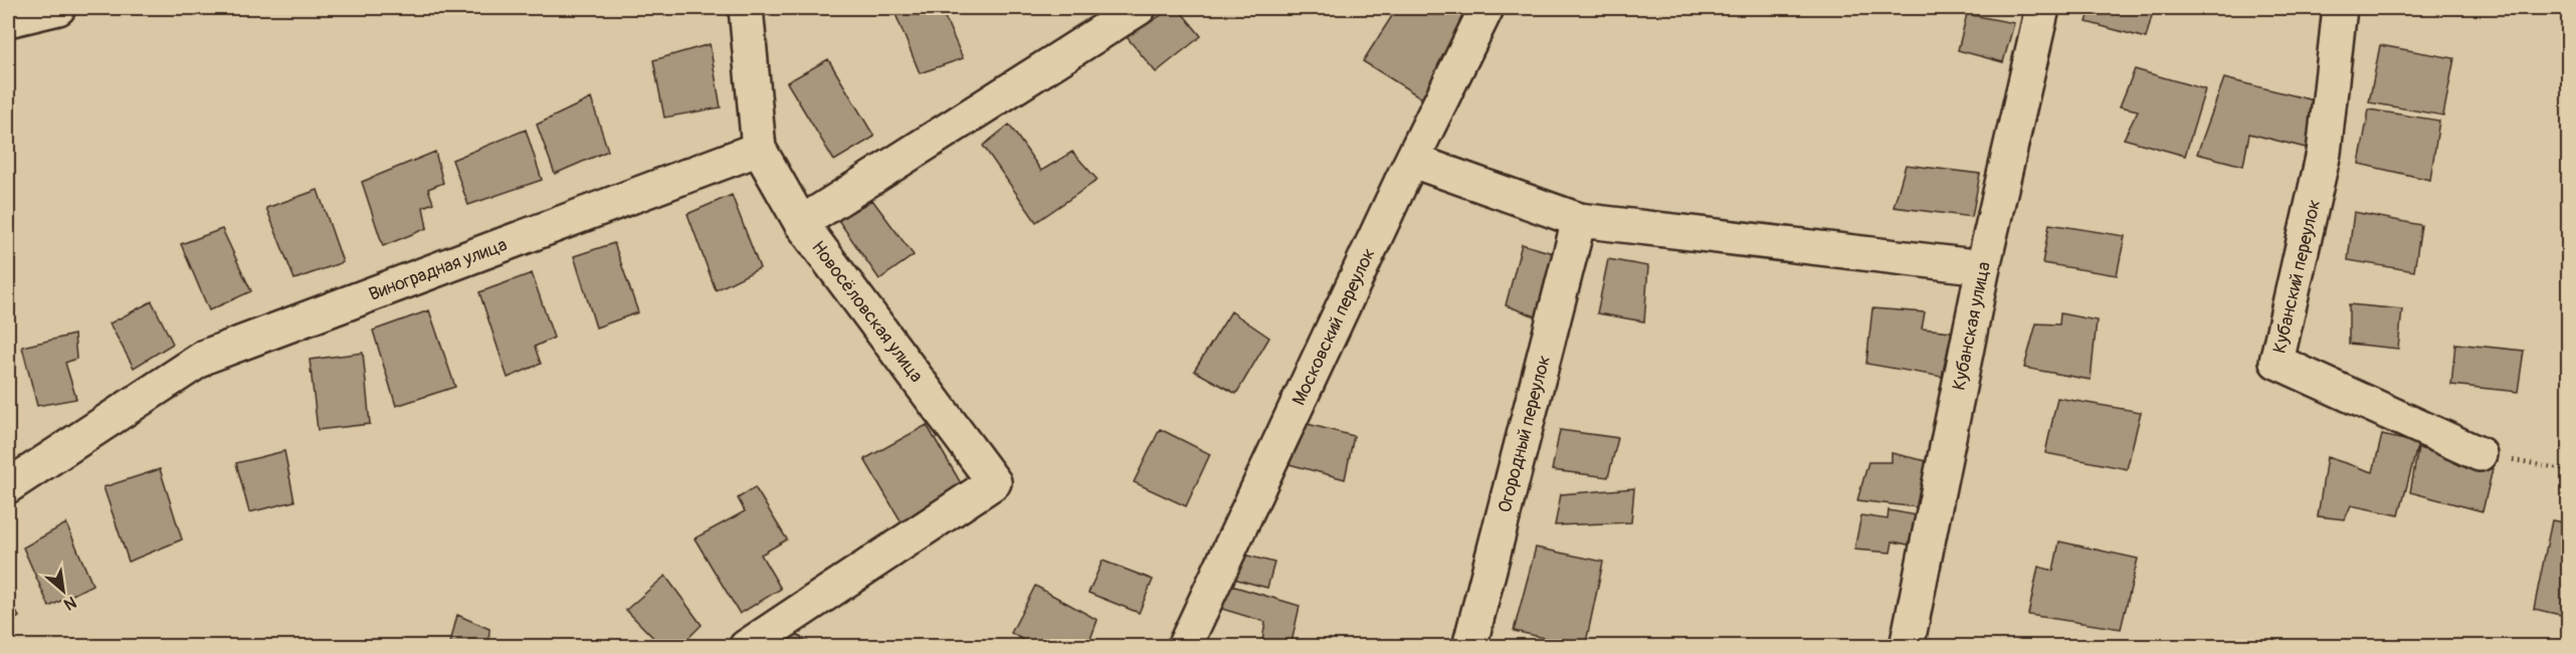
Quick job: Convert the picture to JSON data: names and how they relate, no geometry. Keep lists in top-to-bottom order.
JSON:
{
  "streets": {
    "street": [
      "Виноградная улица",
      "Кубанский переулок",
      "Новосёловская улица",
      "Московский переулок",
      "Кубанская улица",
      "Огородный переулок"
    ]
  },
  "north": "bottom right"
}
